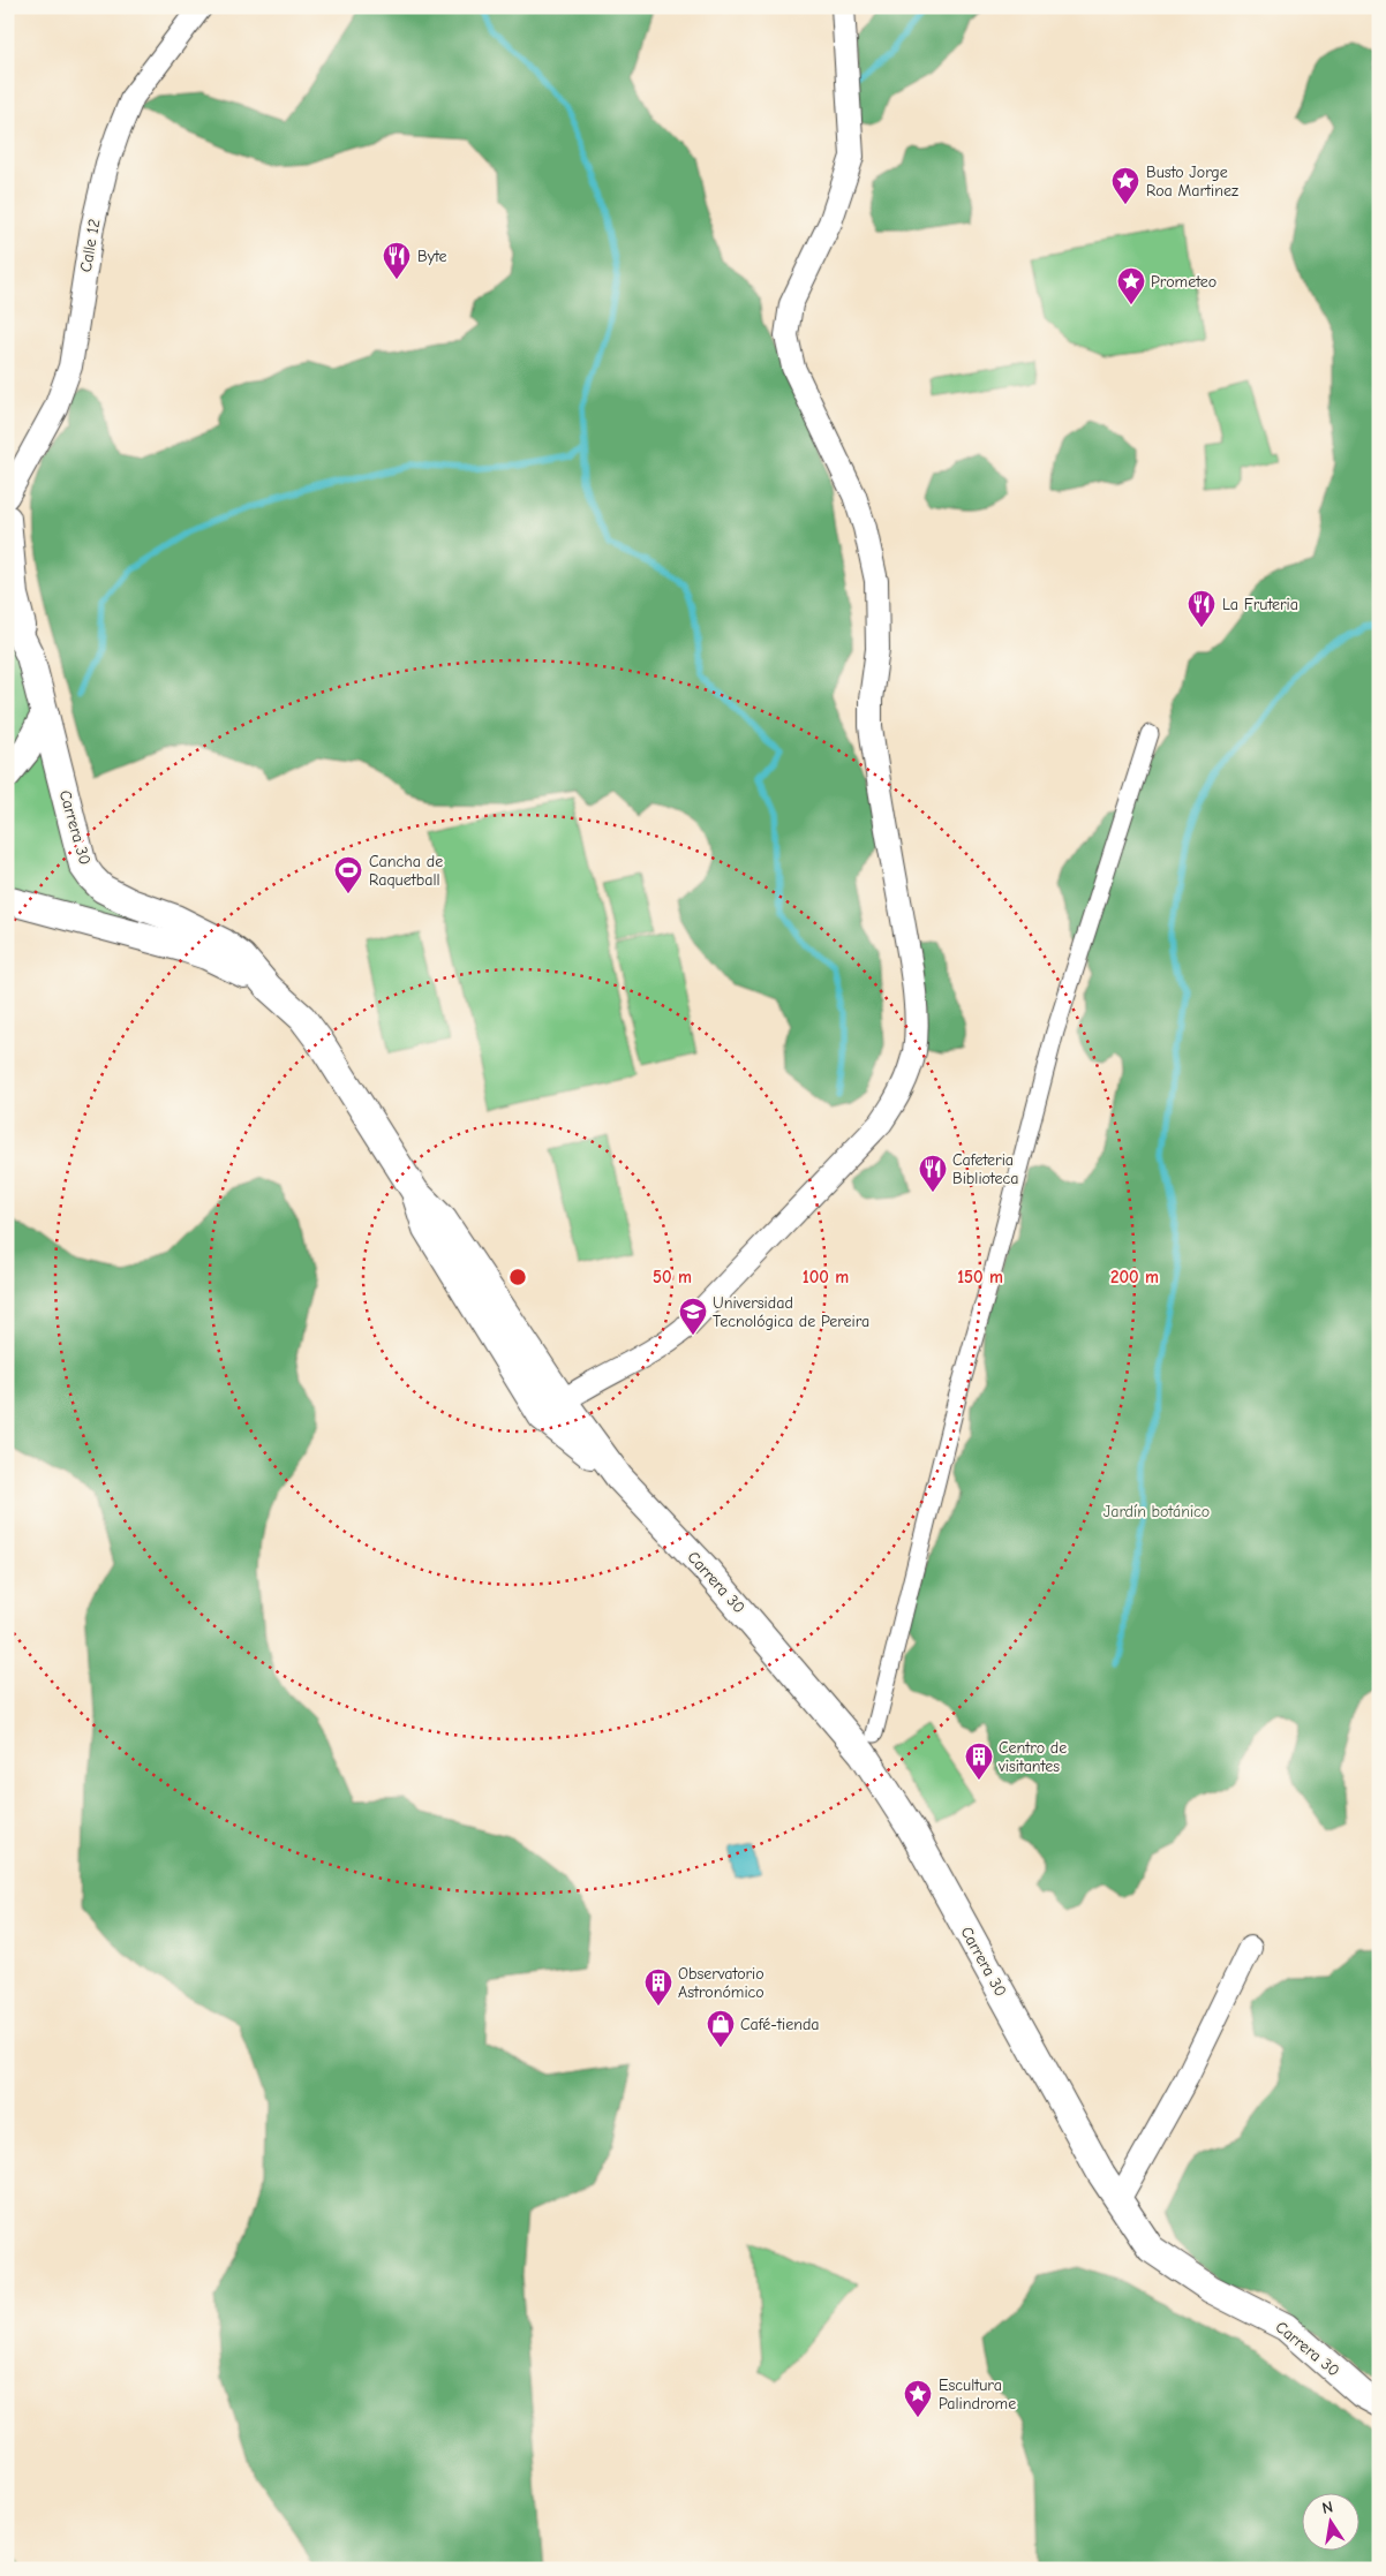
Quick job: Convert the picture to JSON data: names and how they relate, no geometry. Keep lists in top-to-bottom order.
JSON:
{
  "streets": {
    "street": ["Calle 12", "Carrera 30"]
  },
  "parks": ["Jardín botánico"],
  "places": {
    "place": ["Busto Jorge Roa Martinez", "Prometeo", "Escultura Palindrome"],
    "restaurant": ["Byte", "La Fruteria", "Cafeteria Biblioteca"],
    "sports": ["Cancha de Raquetball"],
    "school or university": ["Universidad Tecnológica de Pereira"],
    "building": ["Centro de visitantes", "Observatorio Astronómico"],
    "shop": ["Café-tienda"]
  },
  "north": "top",
  "rings": [
    "50 m",
    "100 m",
    "150 m",
    "200 m"
  ]
}
